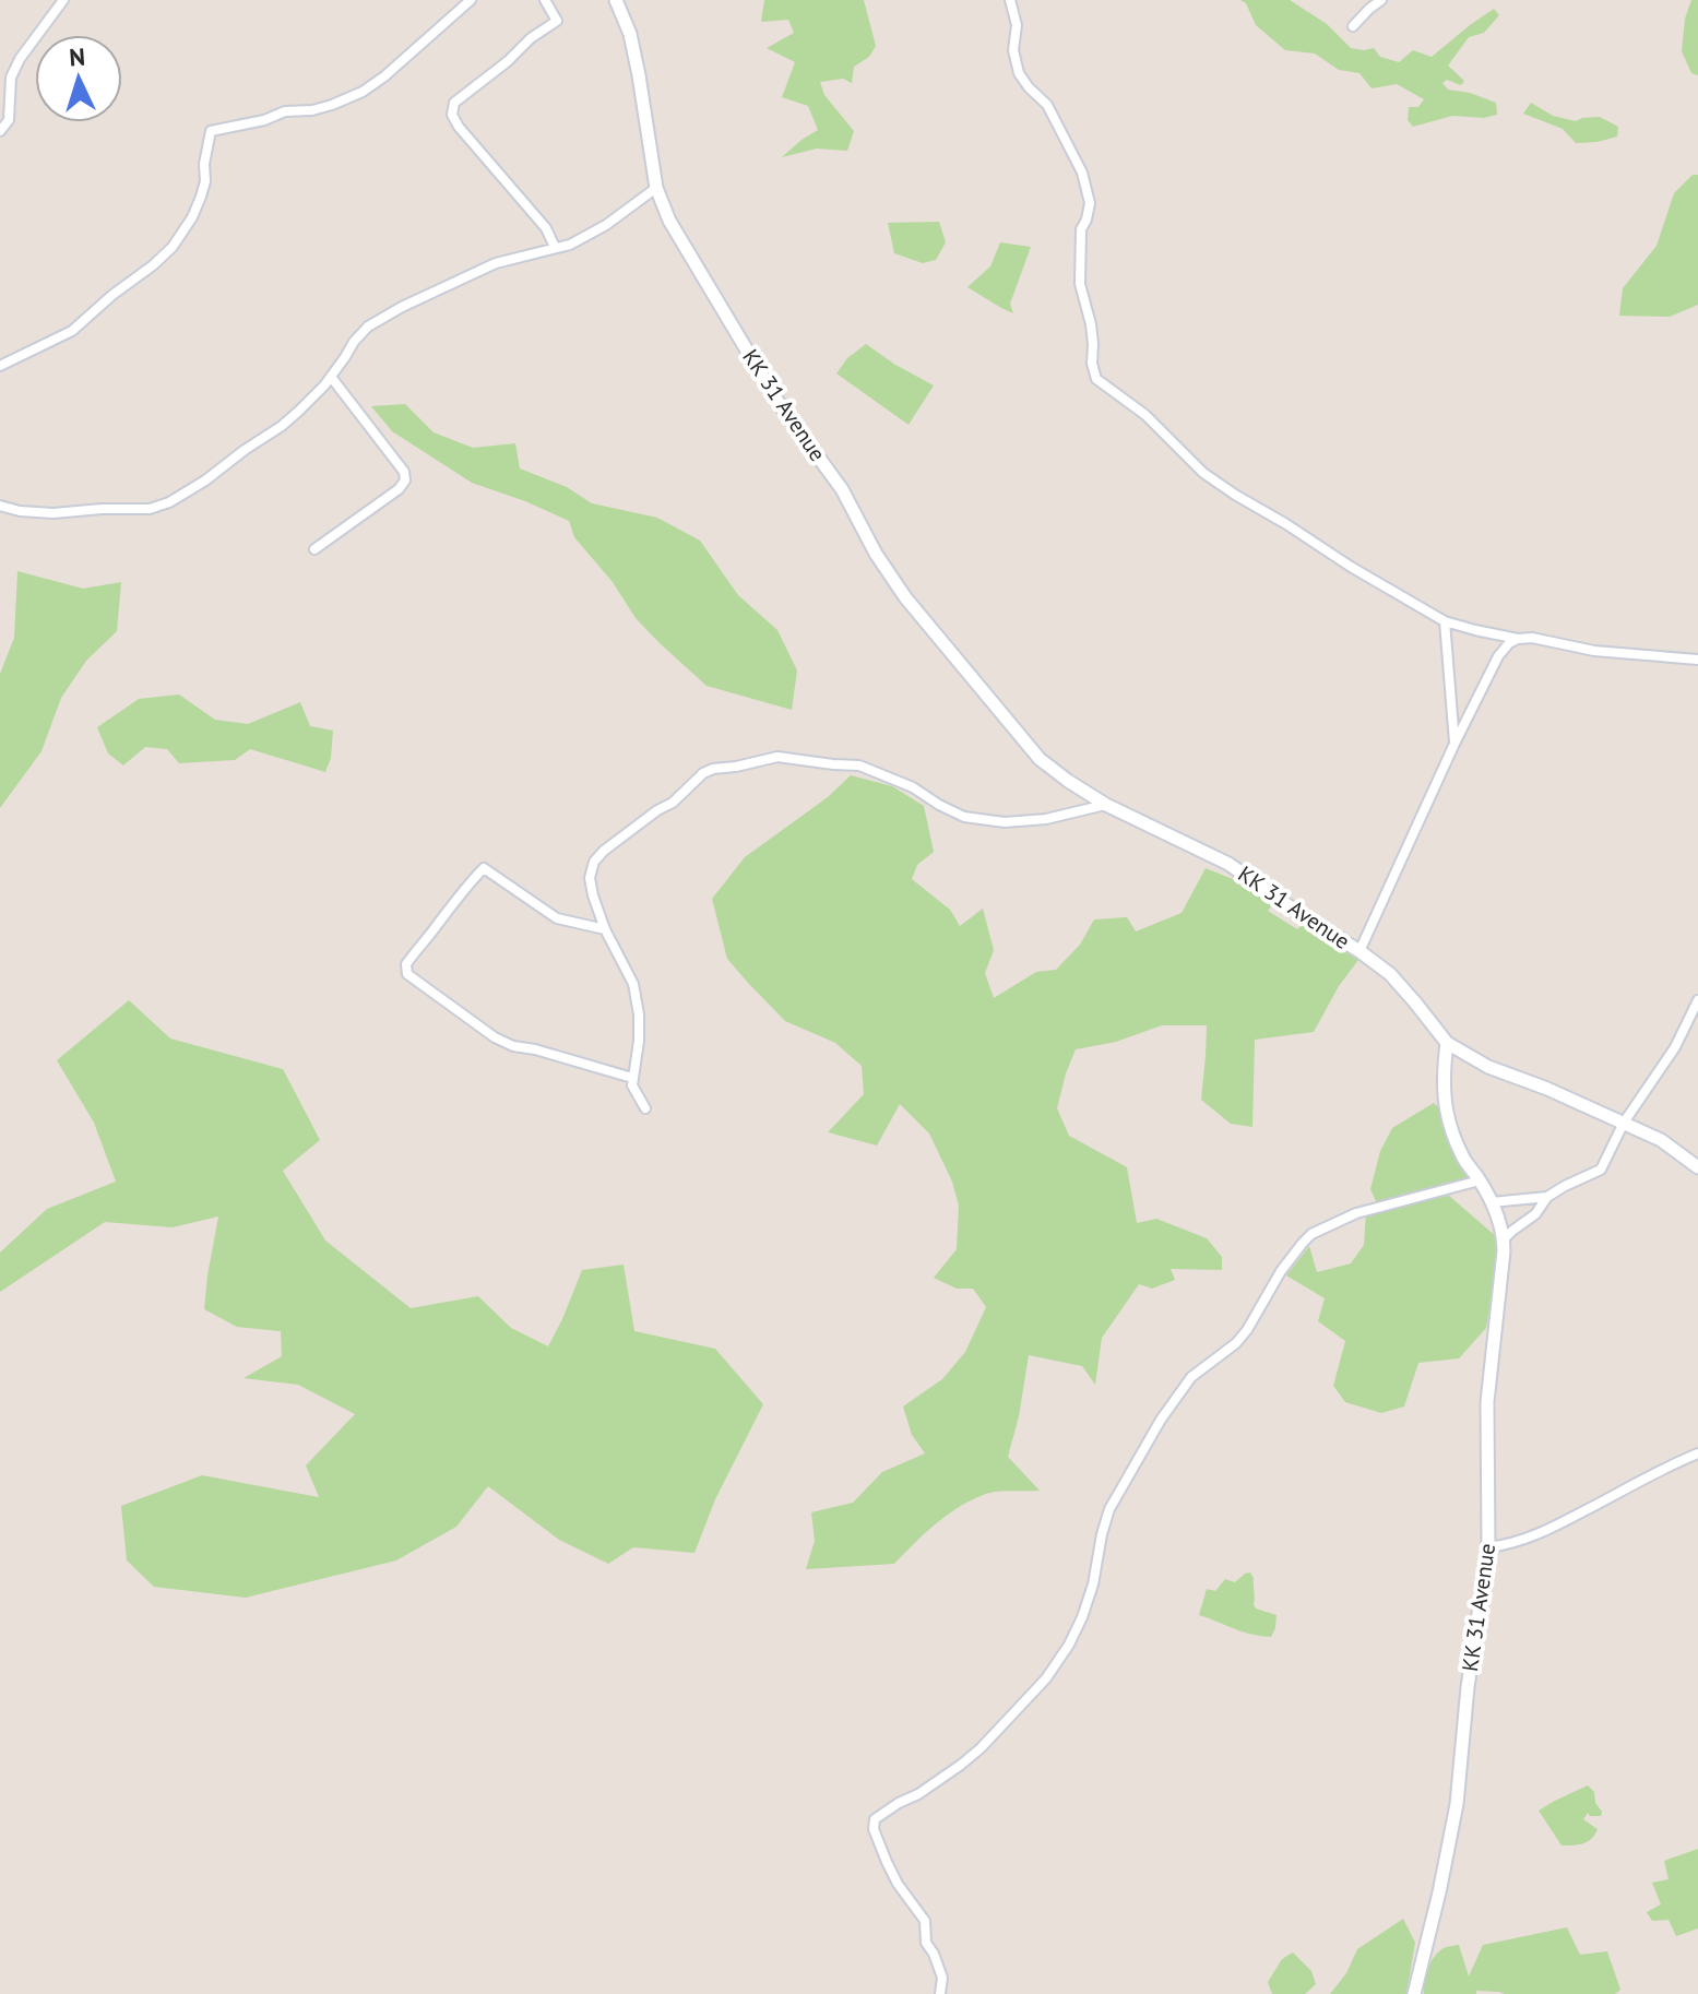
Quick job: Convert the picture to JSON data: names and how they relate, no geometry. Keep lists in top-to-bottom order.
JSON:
{
  "streets": {
    "main road": ["KK 31 Avenue"]
  },
  "north": "top"
}
